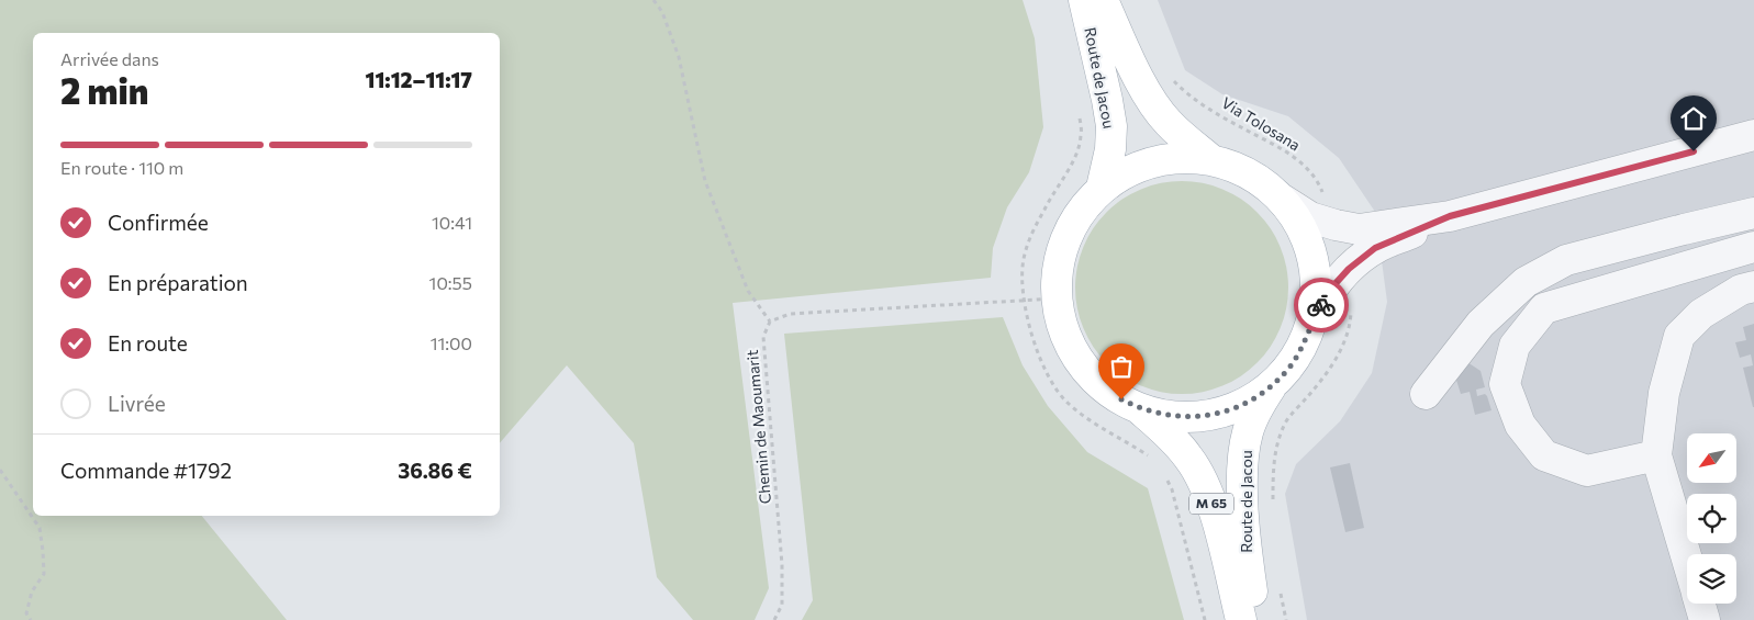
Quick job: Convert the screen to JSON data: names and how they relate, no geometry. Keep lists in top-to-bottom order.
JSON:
{
  "streets": {
    "main road": ["Route de Jacou", "M 65"],
    "path": ["Via Tolosana", "Chemin de Maoumarit"]
  },
  "north": "bottom left",
  "page": {
    "heading": ["2 min", "Arrivée dans", "11:12–11:17"],
    "panel": ["Commande #1792", "36.86 €"],
    "bar": "En route · 110 m",
    "list": [
      ["Confirmée", "10:41"],
      ["En préparation", "10:55"],
      ["En route", "11:00"],
      "Livrée"
    ]
  }
}
